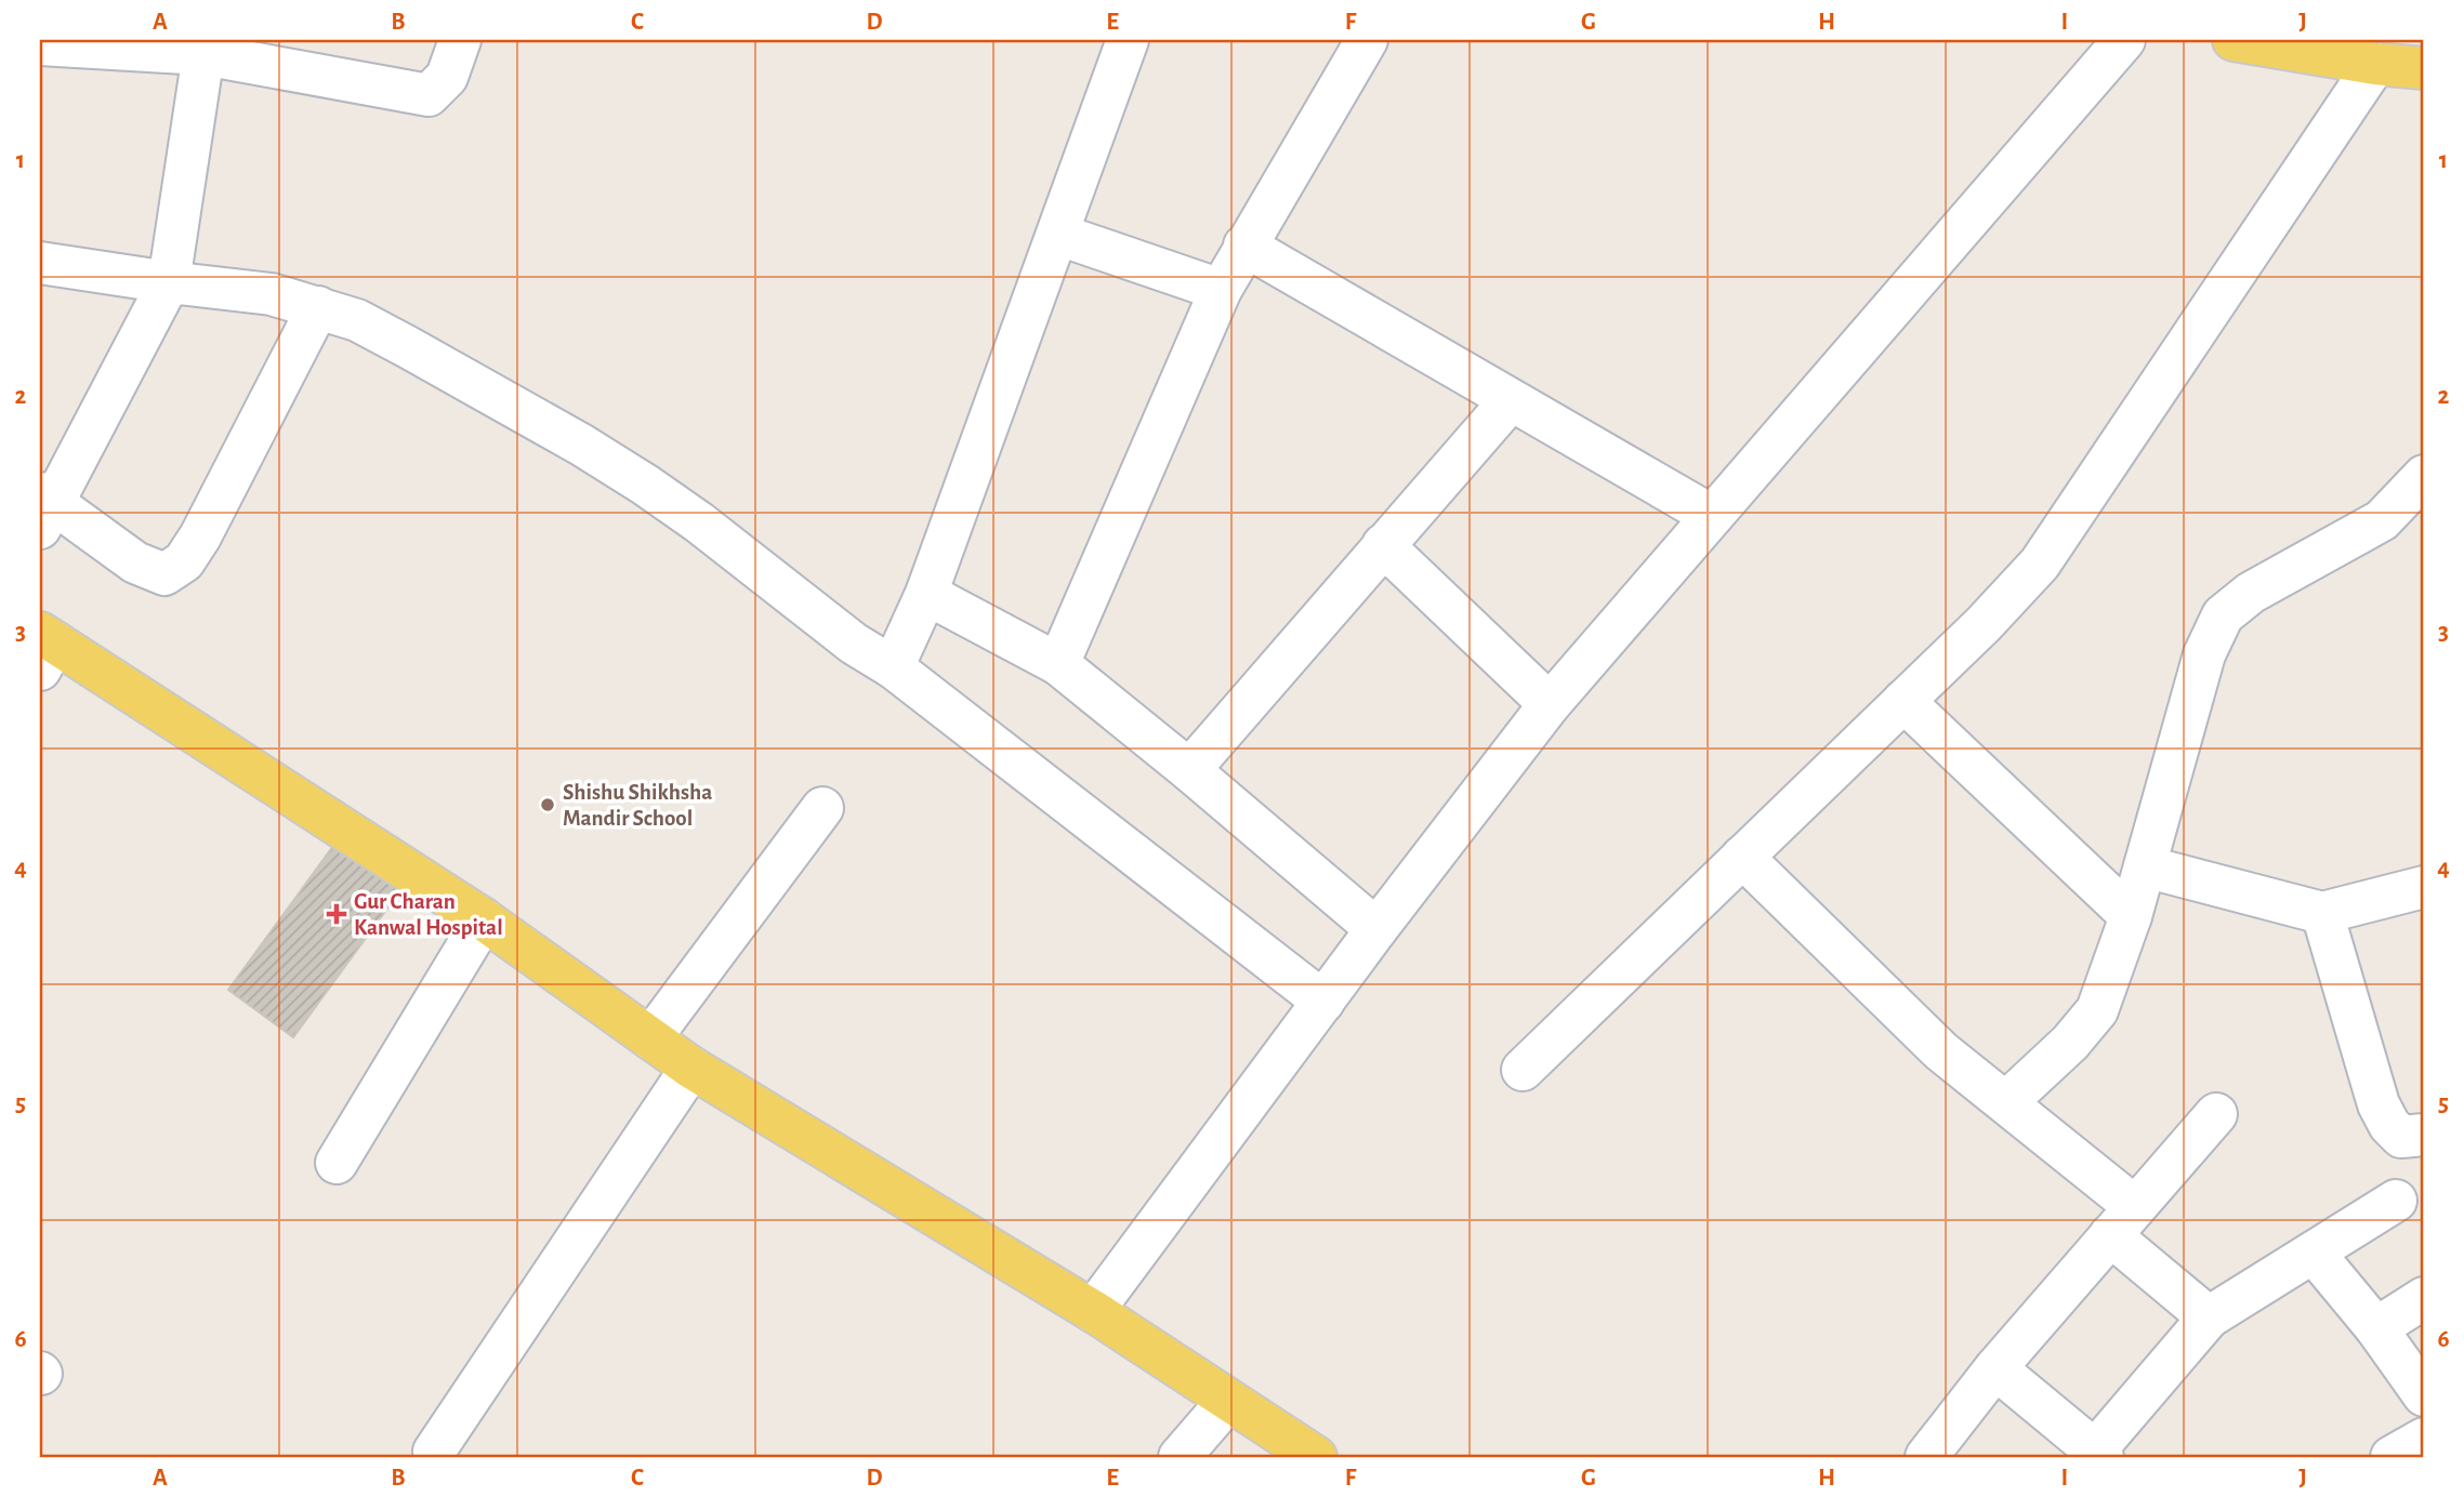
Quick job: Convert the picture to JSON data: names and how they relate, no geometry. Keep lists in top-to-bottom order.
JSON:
{
  "places": {
    "other": ["Shishu Shikhsha Mandir School"],
    "health": ["Gur Charan Kanwal Hospital"]
  },
  "grid": {
    "columns": [
      "A",
      "B",
      "C",
      "D",
      "E",
      "F",
      "G",
      "H",
      "I",
      "J"
    ],
    "rows": [
      "1",
      "2",
      "3",
      "4",
      "5",
      "6"
    ]
  }
}
